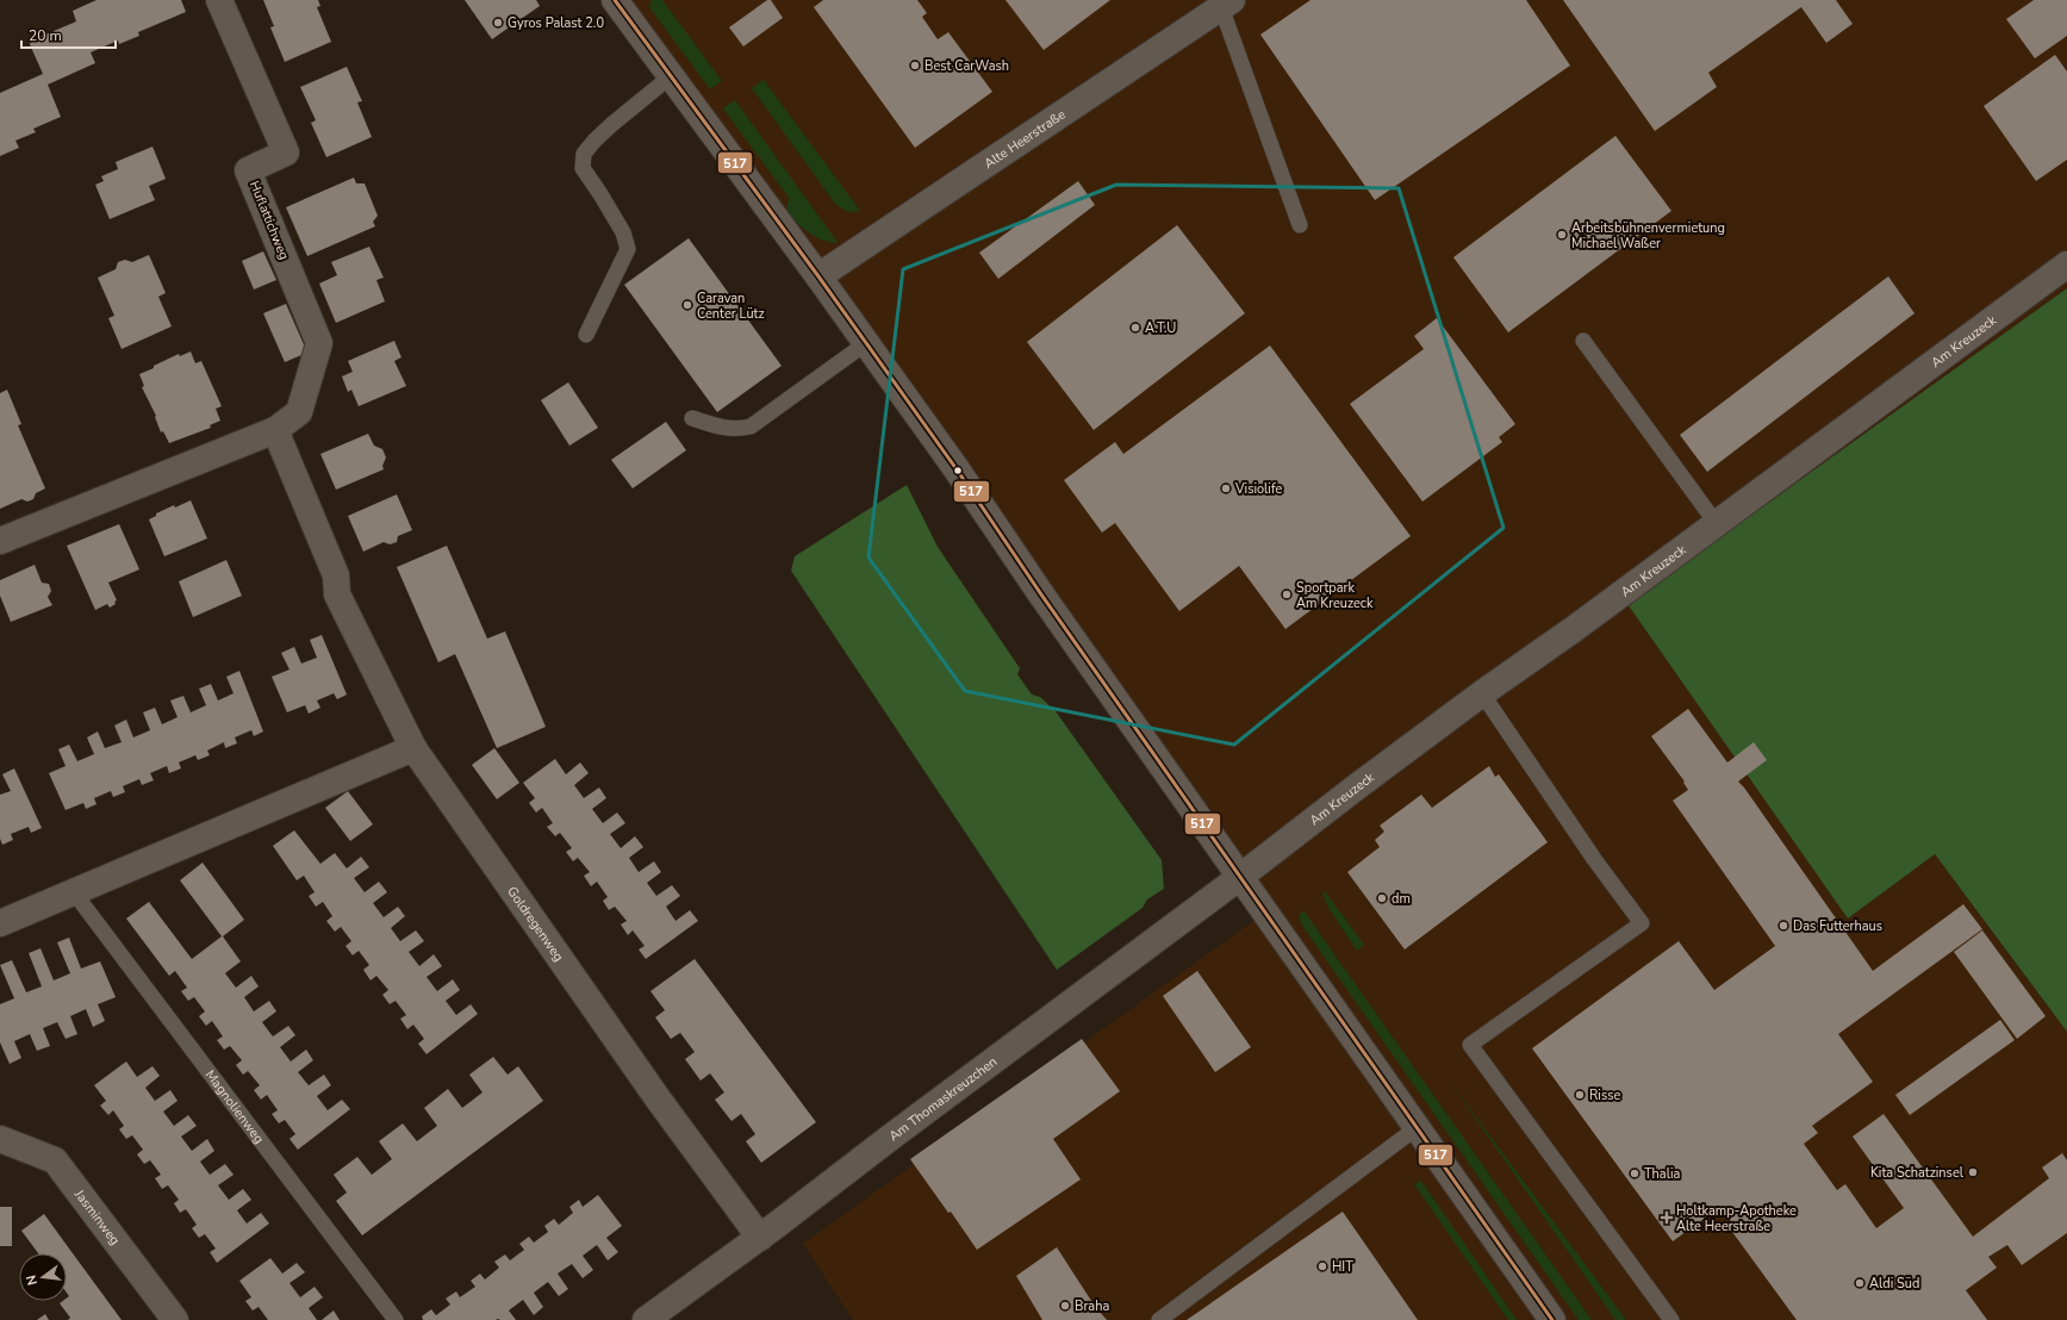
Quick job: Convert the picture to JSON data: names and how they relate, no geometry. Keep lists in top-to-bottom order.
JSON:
{
  "streets": {
    "street": [
      "Alte Heerstraße",
      "Huflattichweg",
      "Am Kreuzeck",
      "Goldregenweg",
      "Am Thomaskreuzchen",
      "Jasminweg"
    ],
    "lane": ["Magnolienweg"]
  },
  "crossings": [
    ["Huflattichweg", "Goldregenweg"],
    ["Am Kreuzeck", "Am Thomaskreuzchen"],
    ["Goldregenweg", "Am Thomaskreuzchen"]
  ],
  "places": {
    "other": [
      "Gyros Palast 2.0",
      "Best CarWash",
      "Arbeitsbühnenvermietung Michael Waßer",
      "Caravan Center Lütz",
      "A.T.U",
      "Visiolife",
      "Sportpark Am Kreuzeck",
      "dm",
      "Das Futterhaus",
      "Risse",
      "Kita Schatzinsel",
      "Thalia",
      "HIT",
      "Aldi Süd",
      "Braha"
    ],
    "health": ["Holtkamp-Apotheke Alte Heerstraße"]
  },
  "lines": ["transit line 517"],
  "scale_bar": "20 m",
  "north": "left"
}
